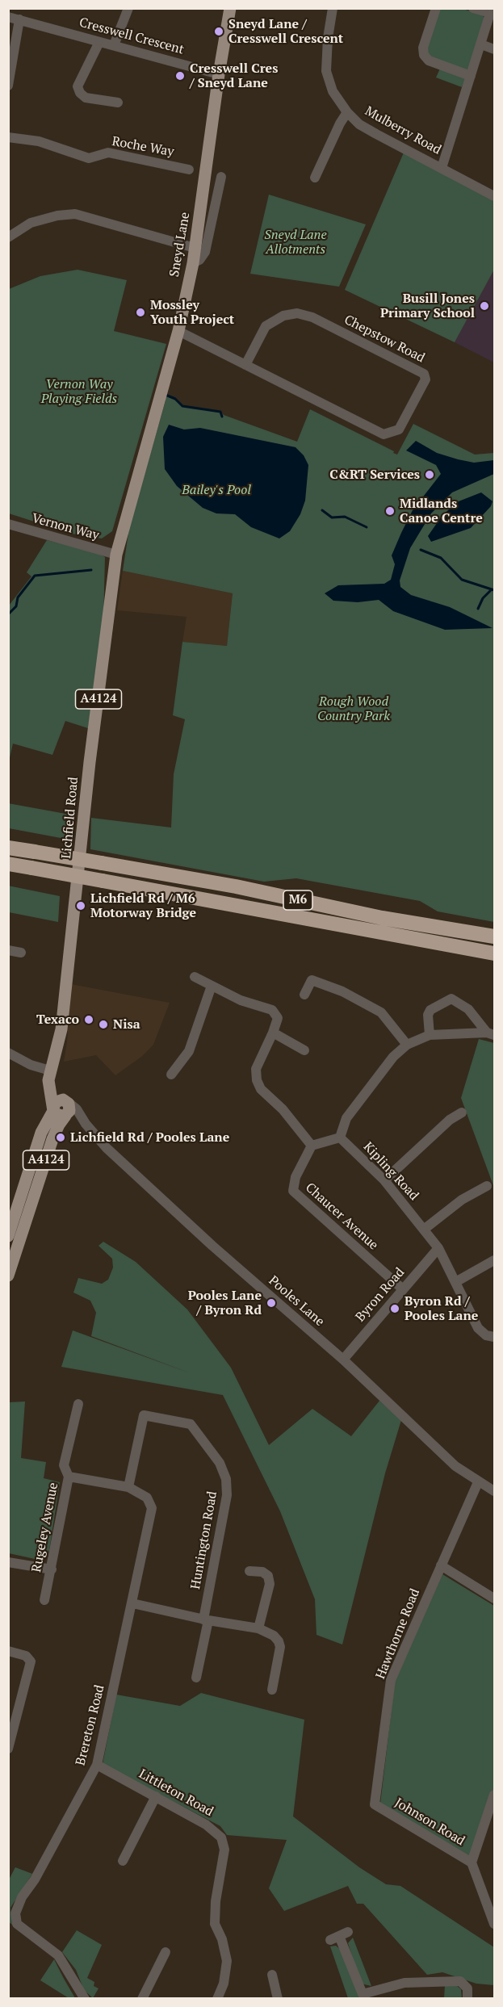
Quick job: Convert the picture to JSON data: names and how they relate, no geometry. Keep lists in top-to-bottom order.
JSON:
{
  "streets": {
    "highway": ["M6"],
    "main road": ["Sneyd Lane", "A4124", "Lichfield Road"],
    "street": [
      "Cresswell Crescent",
      "Mulberry Road",
      "Roche Way",
      "Chepstow Road",
      "Vernon Way",
      "Kipling Road",
      "Chaucer Avenue",
      "Byron Road",
      "Pooles Lane",
      "Rugeley Avenue",
      "Huntington Road",
      "Hawthorne Road",
      "Brereton Road",
      "Littleton Road",
      "Johnson Road"
    ]
  },
  "crossings": [
    ["Cresswell Crescent", "Sneyd Lane"],
    ["Sneyd Lane", "Chepstow Road"],
    ["Sneyd Lane", "Vernon Way"],
    ["Sneyd Lane", "Lichfield Road"],
    ["Vernon Way", "Lichfield Road"],
    ["A4124", "Lichfield Road"],
    ["A4124", "Pooles Lane"],
    ["Lichfield Road", "Pooles Lane"],
    ["Kipling Road", "Byron Road"],
    ["Chaucer Avenue", "Byron Road"],
    ["Byron Road", "Pooles Lane"],
    ["Pooles Lane", "Hawthorne Road"],
    ["Rugeley Avenue", "Brereton Road"],
    ["Huntington Road", "Brereton Road"],
    ["Hawthorne Road", "Johnson Road"],
    ["Brereton Road", "Littleton Road"]
  ],
  "parks": [
    "Sneyd Lane Allotments",
    "Vernon Way Playing Fields",
    "Bailey's Pool",
    "Rough Wood Country Park"
  ],
  "places": [
    "Sneyd Lane / Cresswell Crescent",
    "Cresswell Cres / Sneyd Lane",
    "Busill Jones Primary School",
    "Mossley Youth Project",
    "C&RT Services",
    "Midlands Canoe Centre",
    "Lichfield Rd / M6 Motorway Bridge",
    "Texaco",
    "Nisa",
    "Lichfield Rd / Pooles Lane",
    "Pooles Lane / Byron Rd",
    "Byron Rd / Pooles Lane"
  ]
}
